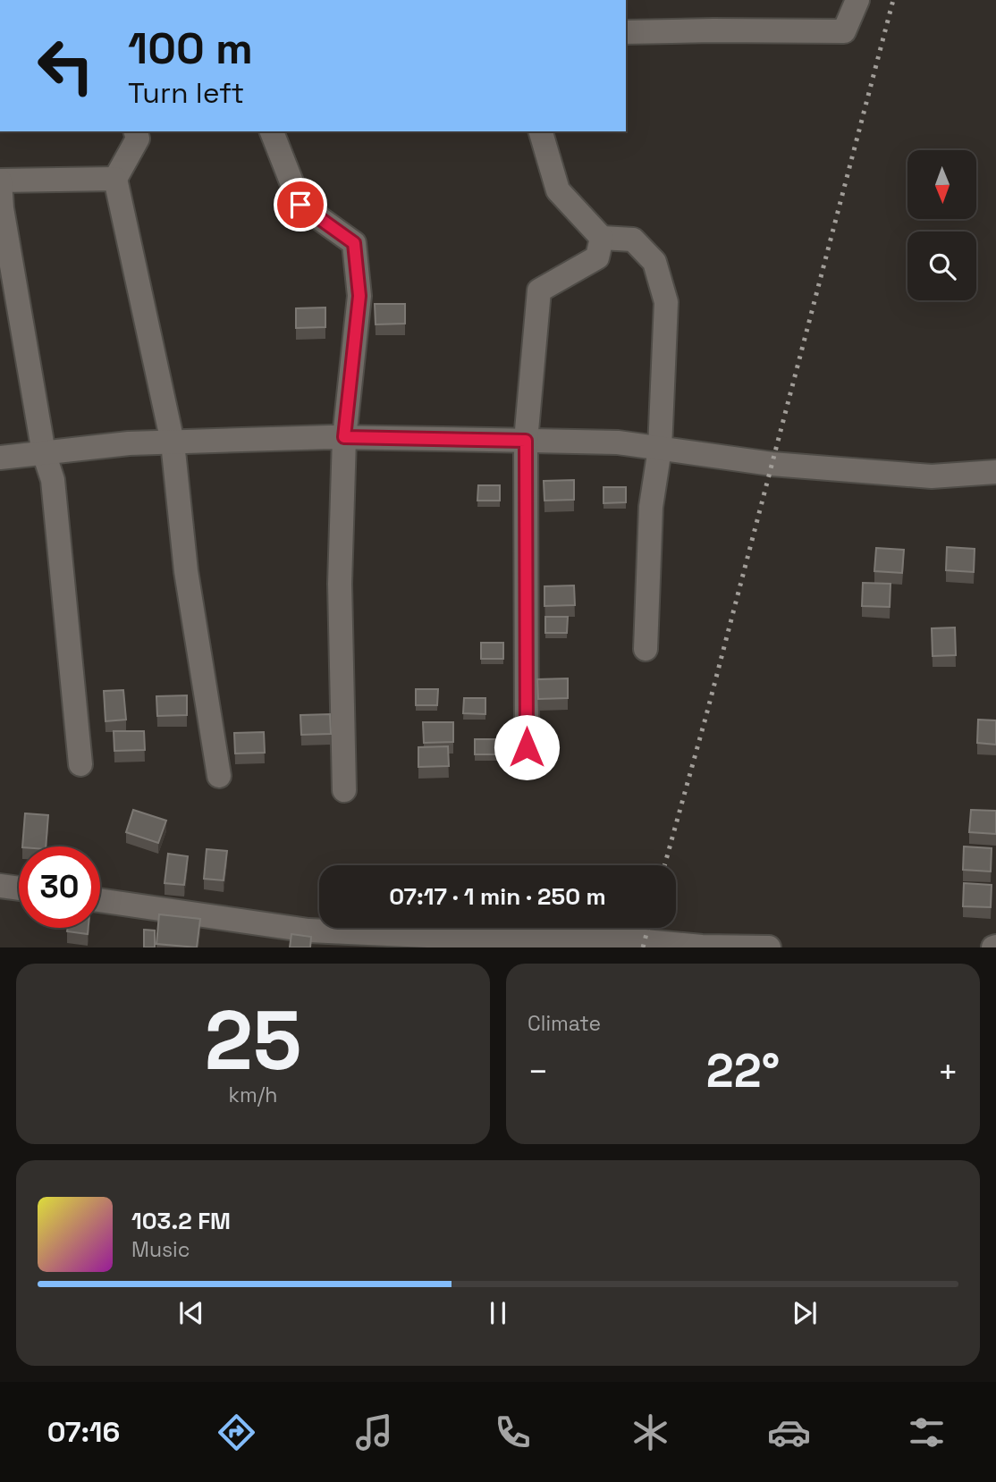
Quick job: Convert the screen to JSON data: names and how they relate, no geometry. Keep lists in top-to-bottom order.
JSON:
{
  "north": "bottom",
  "page": {
    "turn": ["100 m", "Turn left"],
    "limit": "30",
    "trip": "07:17 · 1 min · 250 m",
    "tile": [
      ["25", "km/h"],
      "Climate"
    ],
    "heat": ["−", "22°", "+"],
    "song": ["103.2 FM", "Music"],
    "tabs": "07:16"
  }
}
